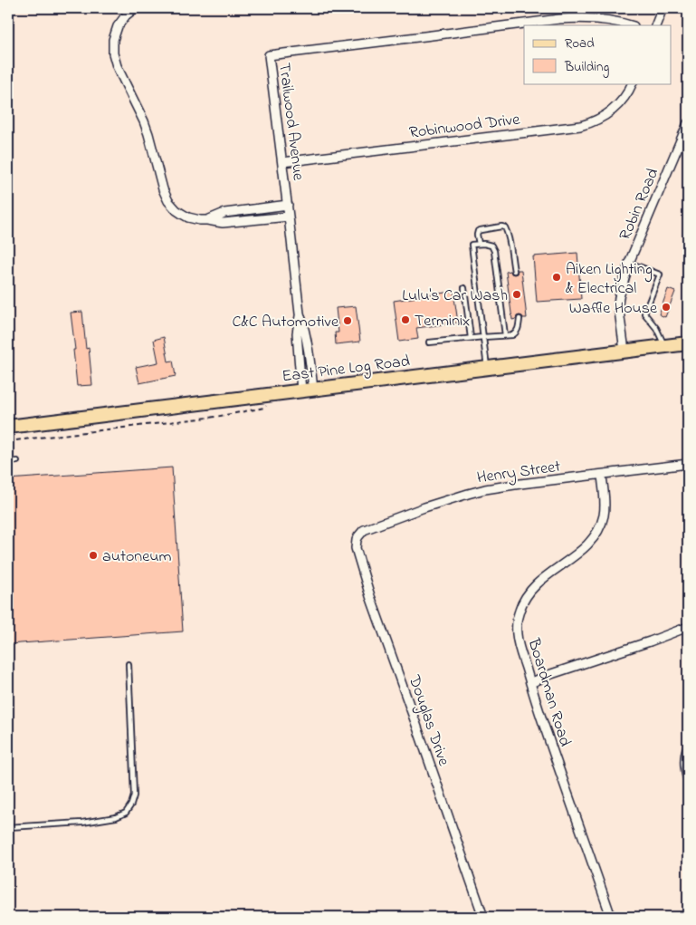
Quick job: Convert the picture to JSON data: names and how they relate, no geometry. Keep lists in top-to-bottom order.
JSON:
{
  "streets": {
    "main road": ["East Pine Log Road"],
    "street": [
      "Trailwood Avenue",
      "Robinwood Drive",
      "Robin Road",
      "Henry Street",
      "Boardman Road",
      "Douglas Drive"
    ]
  },
  "crossings": [
    ["Trailwood Avenue", "Robinwood Drive"],
    ["Trailwood Avenue", "East Pine Log Road"],
    ["Robin Road", "East Pine Log Road"],
    ["Henry Street", "Boardman Road"],
    ["Henry Street", "Douglas Drive"]
  ],
  "places": [
    "Aiken Lighting & Electrical",
    "Lulu's Car Wash",
    "Waffle House",
    "Terminix",
    "C&C Automotive",
    "autoneum"
  ],
  "legend": ["Road", "Building"]
}
